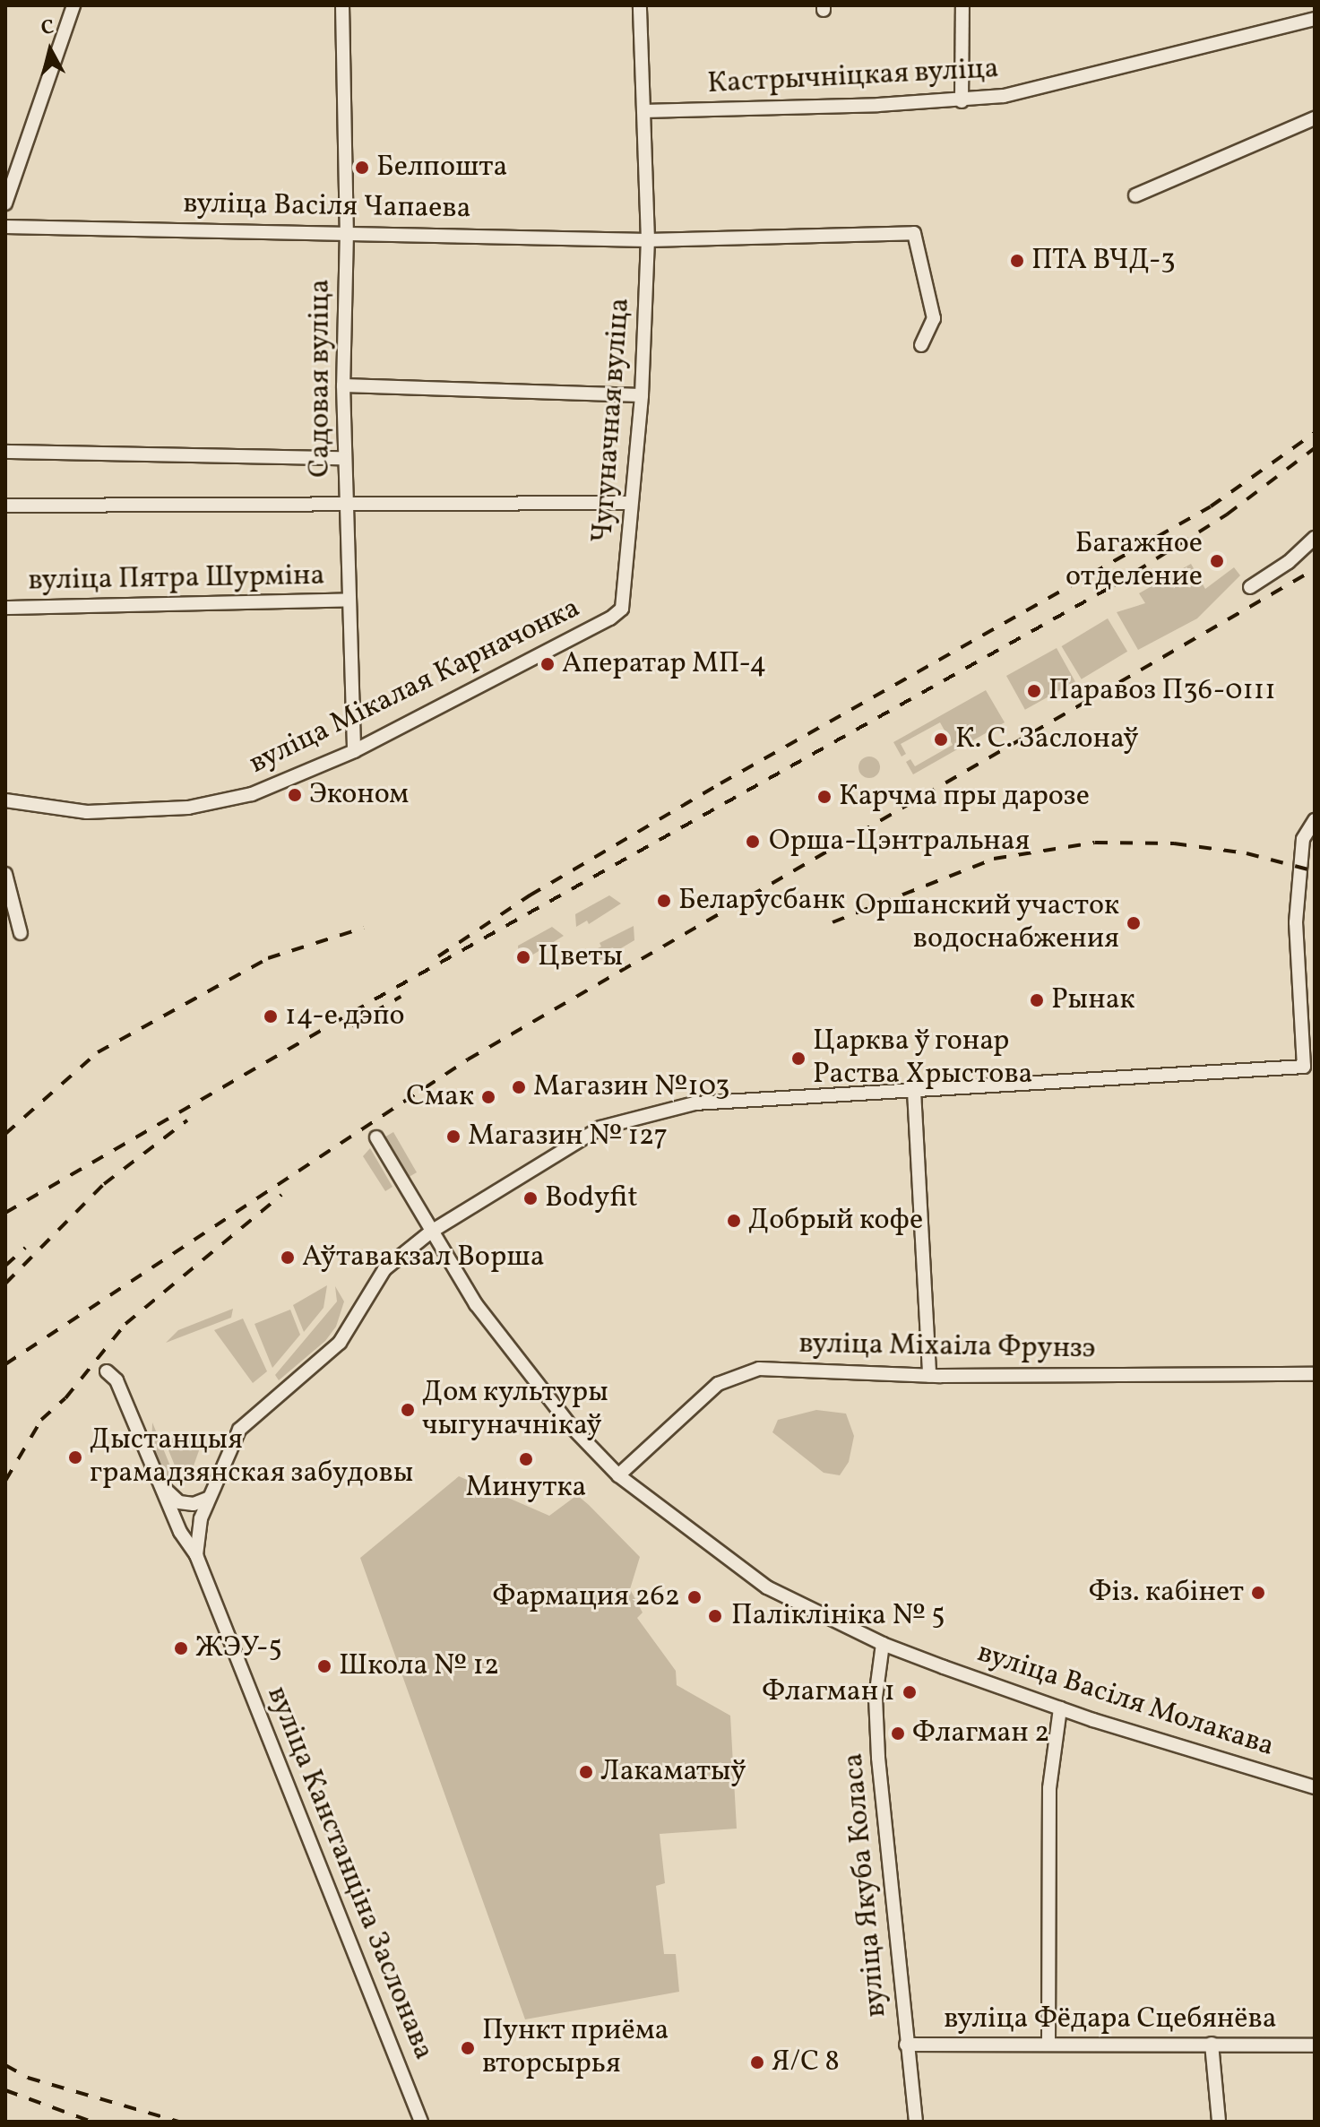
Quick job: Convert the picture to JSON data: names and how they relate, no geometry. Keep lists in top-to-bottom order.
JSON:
{
  "streets": {
    "street": [
      "Кастрычніцкая вуліца",
      "вуліца Васіля Чапаева",
      "Садовая вуліца",
      "Чугуначная вуліца",
      "вуліца Пятра Шурміна",
      "вуліца Мікалая Карначонка",
      "вуліца Міхаіла Фрунзэ",
      "вуліца Васіля Молакава",
      "вуліца Канстанціна Заслонава",
      "вуліца Якуба Коласа",
      "вуліца Фёдара Сцебянёва"
    ]
  },
  "crossings": [
    ["Кастрычніцкая вуліца", "Чугуначная вуліца"],
    ["вуліца Васіля Чапаева", "Садовая вуліца"],
    ["вуліца Васіля Чапаева", "Чугуначная вуліца"],
    ["Садовая вуліца", "вуліца Пятра Шурміна"],
    ["Садовая вуліца", "вуліца Мікалая Карначонка"],
    ["Чугуначная вуліца", "вуліца Мікалая Карначонка"],
    ["вуліца Міхаіла Фрунзэ", "вуліца Васіля Молакава"],
    ["вуліца Васіля Молакава", "вуліца Якуба Коласа"],
    ["вуліца Якуба Коласа", "вуліца Фёдара Сцебянёва"]
  ],
  "places": [
    "Белпошта",
    "ПТА ВЧД-3",
    "Багажное отделение",
    "Аператар МП-4",
    "Паравоз П36-0111",
    "К. С. Заслонаў",
    "Эконом",
    "Карчма пры дарозе",
    "Орша-Цэнтральная",
    "Беларусбанк",
    "Оршанский участок водоснабжения",
    "Цветы",
    "Рынак",
    "14-е дэпо",
    "Царква ў гонар Раства Хрыстова",
    "Магазин №103",
    "Смак",
    "Магазин № 127",
    "Bodyfit",
    "Добрый кофе",
    "Аўтавакзал Ворша",
    "Дом культуры чыгуначнікаў",
    "Дыстанцыя грамадзянская забудовы",
    "Минутка",
    "Фіз. кабінет",
    "Фармация 262",
    "Паліклініка № 5",
    "ЖЭУ-5",
    "Школа № 12",
    "Флагман 1",
    "Флагман 2",
    "Лакаматыў",
    "Пункт приёма вторсырья",
    "Я/С 8"
  ],
  "north": "top"
}
